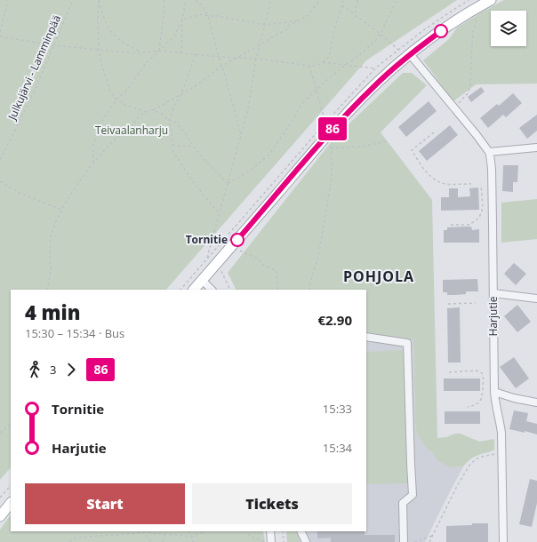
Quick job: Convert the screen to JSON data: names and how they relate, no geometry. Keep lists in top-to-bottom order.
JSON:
{
  "streets": {
    "street": ["Harjutie"],
    "path": ["Julkujärvi - Lamminpää"]
  },
  "districts": ["POHJOLA"],
  "parks": ["Teivaalanharju"],
  "places": ["Tornitie"],
  "lines": ["bus line 86"],
  "page": {
    "on_map": "86",
    "heading": ["4 min", "15:30 – 15:34 · Bus", "€2.90"],
    "legs": ["3", "86"],
    "list": [
      {
        "name": "Tornitie",
        "value": "15:33"
      },
      {
        "name": "Harjutie",
        "value": "15:34"
      }
    ],
    "buttons": ["Start", "Tickets"]
  }
}
